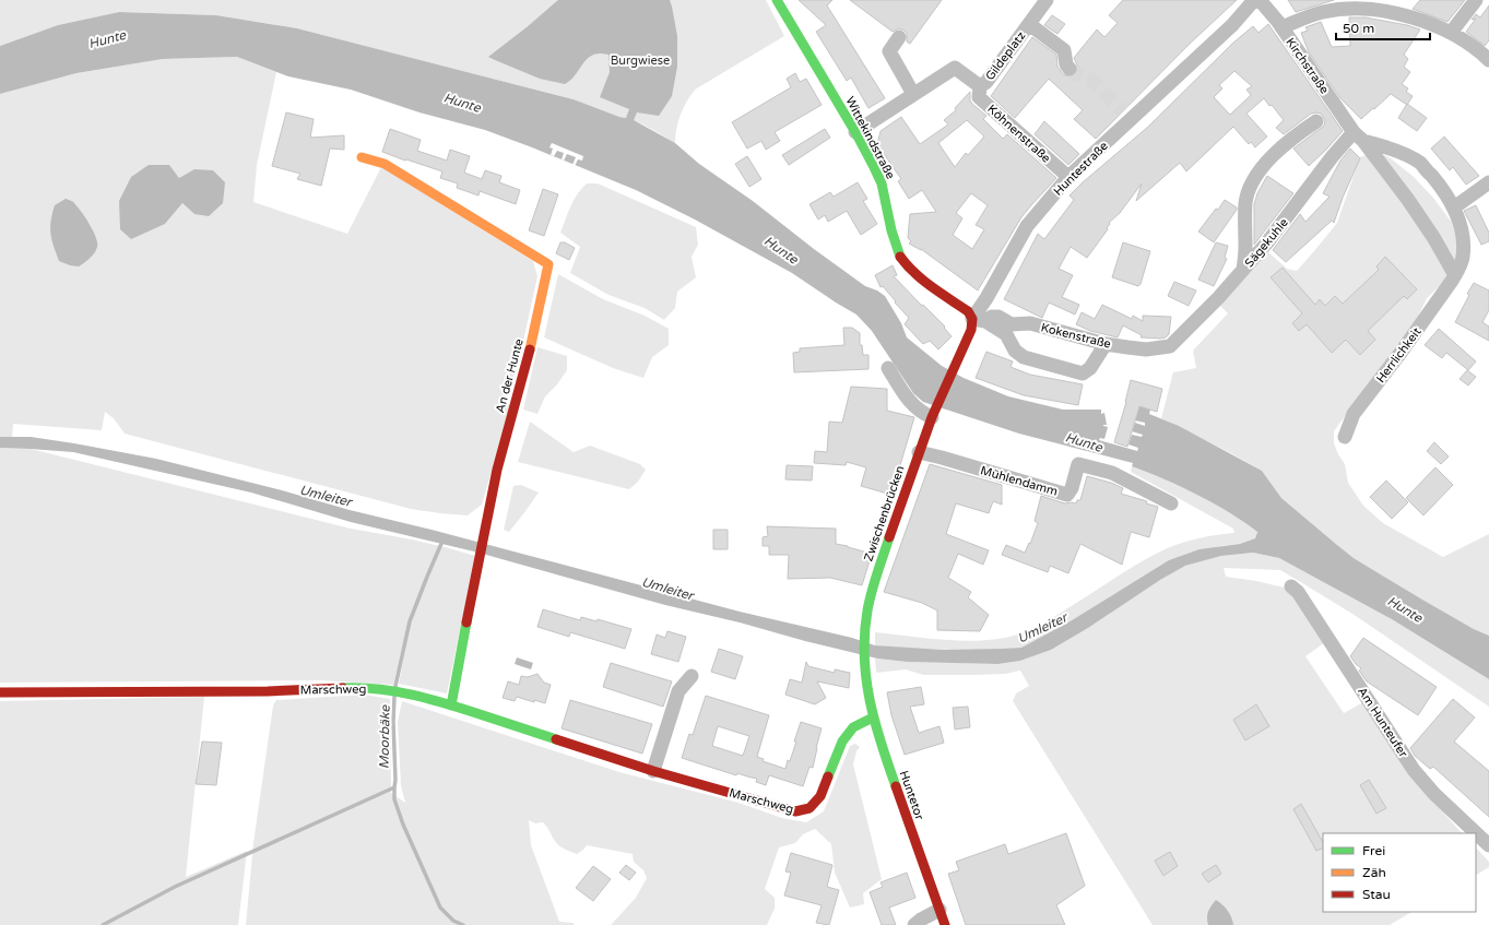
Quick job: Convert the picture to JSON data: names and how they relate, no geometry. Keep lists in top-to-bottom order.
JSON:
{
  "streets": {
    "street": [
      "Gildeplatz",
      "Kirchstraße",
      "Köhnenstraße",
      "Wittekindstraße",
      "Huntestraße",
      "Sägekuhle",
      "Kokenstraße",
      "Herrlichkeit",
      "An der Hunte",
      "Mühlendamm",
      "Zwischenbrücken",
      "Marschweg",
      "Am Hunteufer",
      "Huntetor"
    ]
  },
  "crossings": [
    ["Gildeplatz", "Köhnenstraße"],
    ["Gildeplatz", "Wittekindstraße"],
    ["Kirchstraße", "Sägekuhle"],
    ["Kirchstraße", "Herrlichkeit"],
    ["Köhnenstraße", "Huntestraße"],
    ["Wittekindstraße", "Huntestraße"],
    ["Wittekindstraße", "Kokenstraße"],
    ["Huntestraße", "Kokenstraße"],
    ["Huntestraße", "Zwischenbrücken"],
    ["Sägekuhle", "Kokenstraße"],
    ["Sägekuhle", "Herrlichkeit"],
    ["An der Hunte", "Marschweg"],
    ["Mühlendamm", "Zwischenbrücken"],
    ["Zwischenbrücken", "Huntetor"],
    ["Marschweg", "Huntetor"]
  ],
  "water": ["Hunte", "Umleiter", "Moorbäke"],
  "parks": ["Burgwiese"],
  "legend": ["Frei", "Zäh", "Stau"],
  "scale_bar": "50 m"
}
